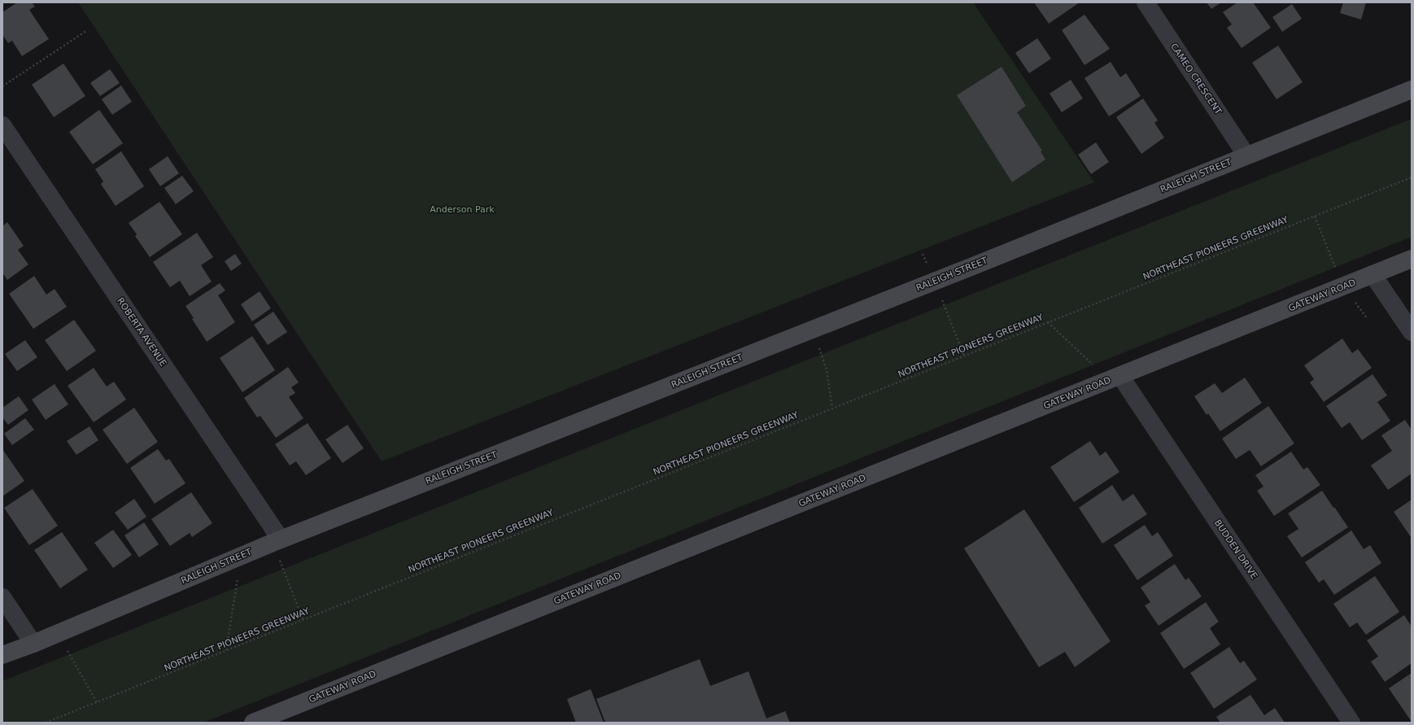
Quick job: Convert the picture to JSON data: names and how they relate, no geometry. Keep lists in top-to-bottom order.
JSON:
{
  "streets": {
    "street": [
      "CAMEO CRESCENT",
      "RALEIGH STREET",
      "GATEWAY ROAD",
      "ROBERTA AVENUE",
      "BUDDEN DRIVE"
    ],
    "path": ["NORTHEAST PIONEERS GREENWAY"]
  },
  "crossings": [
    ["CAMEO CRESCENT", "RALEIGH STREET"],
    ["RALEIGH STREET", "ROBERTA AVENUE"],
    ["GATEWAY ROAD", "BUDDEN DRIVE"]
  ],
  "parks": ["Anderson Park"]
}
